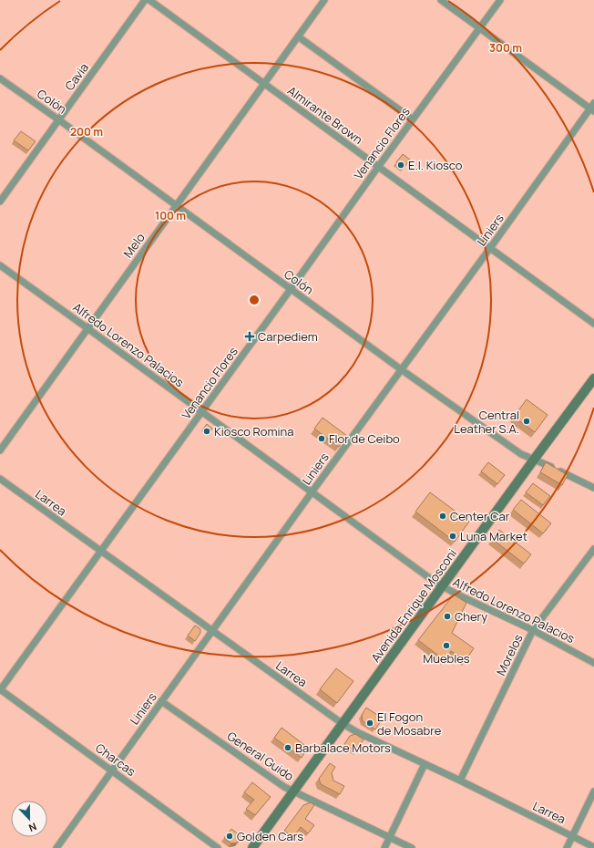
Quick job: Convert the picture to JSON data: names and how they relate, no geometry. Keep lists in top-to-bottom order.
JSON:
{
  "streets": {
    "main road": ["Avenida Enrique Mosconi"],
    "street": [
      "Cavia",
      "Colón",
      "Almirante Brown",
      "Venancio Flores",
      "Liniers",
      "Melo",
      "Alfredo Lorenzo Palacios",
      "Larrea",
      "Morelos",
      "General Guido",
      "Charcas"
    ]
  },
  "crossings": [
    ["Cavia", "Colón"],
    ["Colón", "Venancio Flores"],
    ["Colón", "Liniers"],
    ["Colón", "Melo"],
    ["Colón", "Avenida Enrique Mosconi"],
    ["Almirante Brown", "Venancio Flores"],
    ["Almirante Brown", "Liniers"],
    ["Almirante Brown", "Melo"],
    ["Venancio Flores", "Alfredo Lorenzo Palacios"],
    ["Venancio Flores", "Larrea"],
    ["Venancio Flores", "Charcas"],
    ["Liniers", "Alfredo Lorenzo Palacios"],
    ["Liniers", "Larrea"],
    ["Liniers", "General Guido"],
    ["Liniers", "Charcas"],
    ["Melo", "Alfredo Lorenzo Palacios"],
    ["Alfredo Lorenzo Palacios", "Avenida Enrique Mosconi"],
    ["Alfredo Lorenzo Palacios", "Morelos"],
    ["Larrea", "Avenida Enrique Mosconi"],
    ["Larrea", "Morelos"],
    ["Avenida Enrique Mosconi", "General Guido"]
  ],
  "places": {
    "other": [
      "E.I. Kiosco",
      "Central Leather S.A.",
      "Kiosco Romina",
      "Flor de Ceibo",
      "Center Car",
      "Luna Market",
      "Chery",
      "Muebles",
      "El Fogon de Mosabre",
      "Barbalace Motors",
      "Golden Cars"
    ],
    "health": ["Carpediem"]
  },
  "north": "bottom",
  "rings": ["300 m", "200 m", "100 m"]
}
